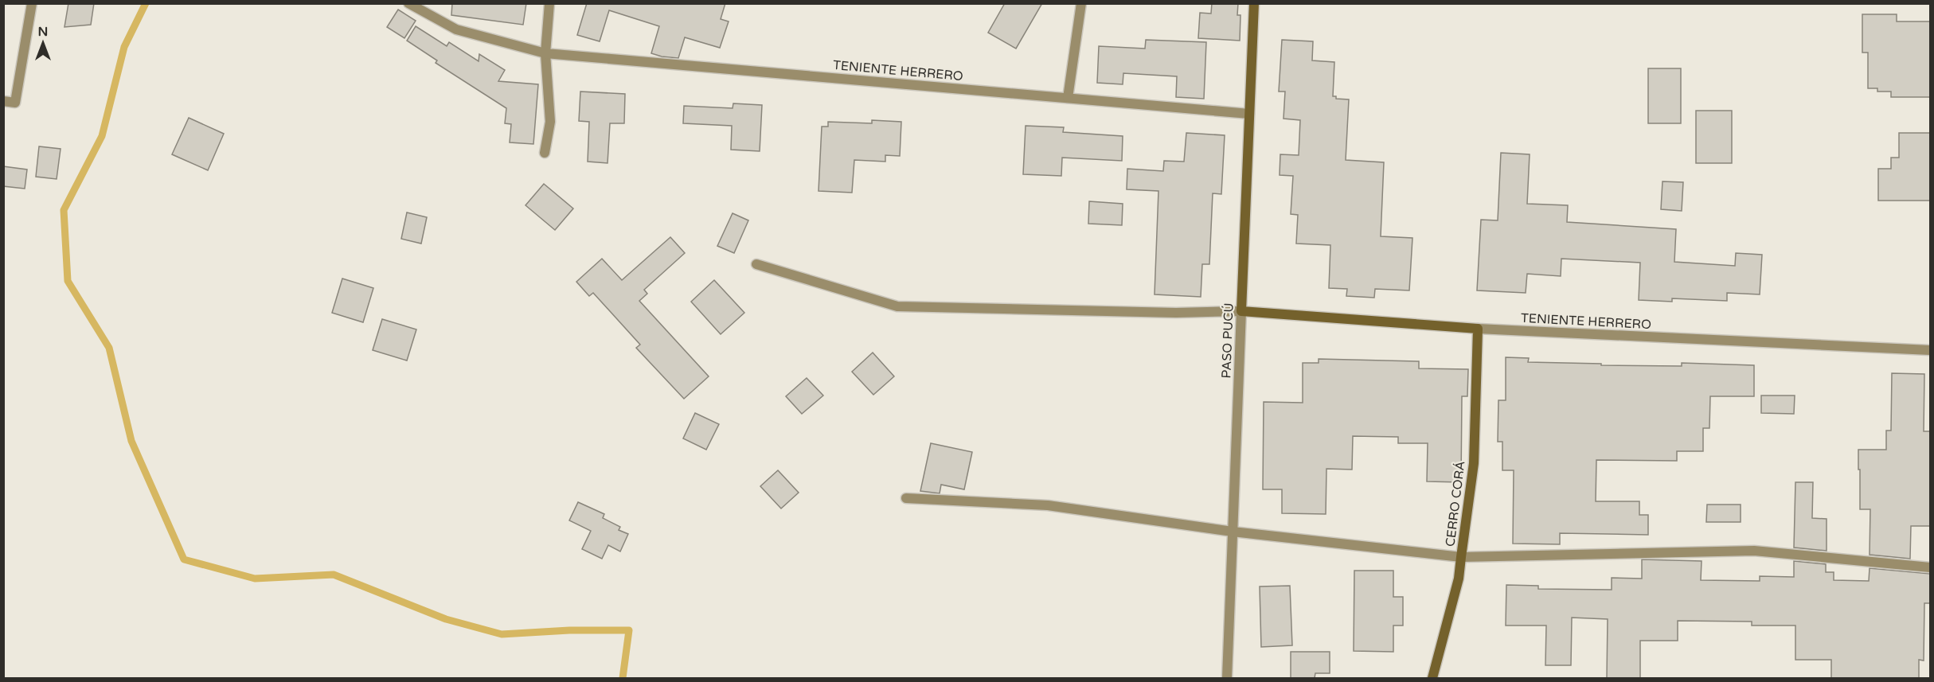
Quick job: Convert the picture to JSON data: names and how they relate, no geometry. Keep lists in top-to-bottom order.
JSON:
{
  "streets": {
    "main road": ["TENIENTE HERRERO", "PASO PUCÚ", "CERRO CORÁ"]
  },
  "crossings": [
    ["TENIENTE HERRERO", "PASO PUCÚ"],
    ["TENIENTE HERRERO", "CERRO CORÁ"]
  ],
  "north": "top"
}
